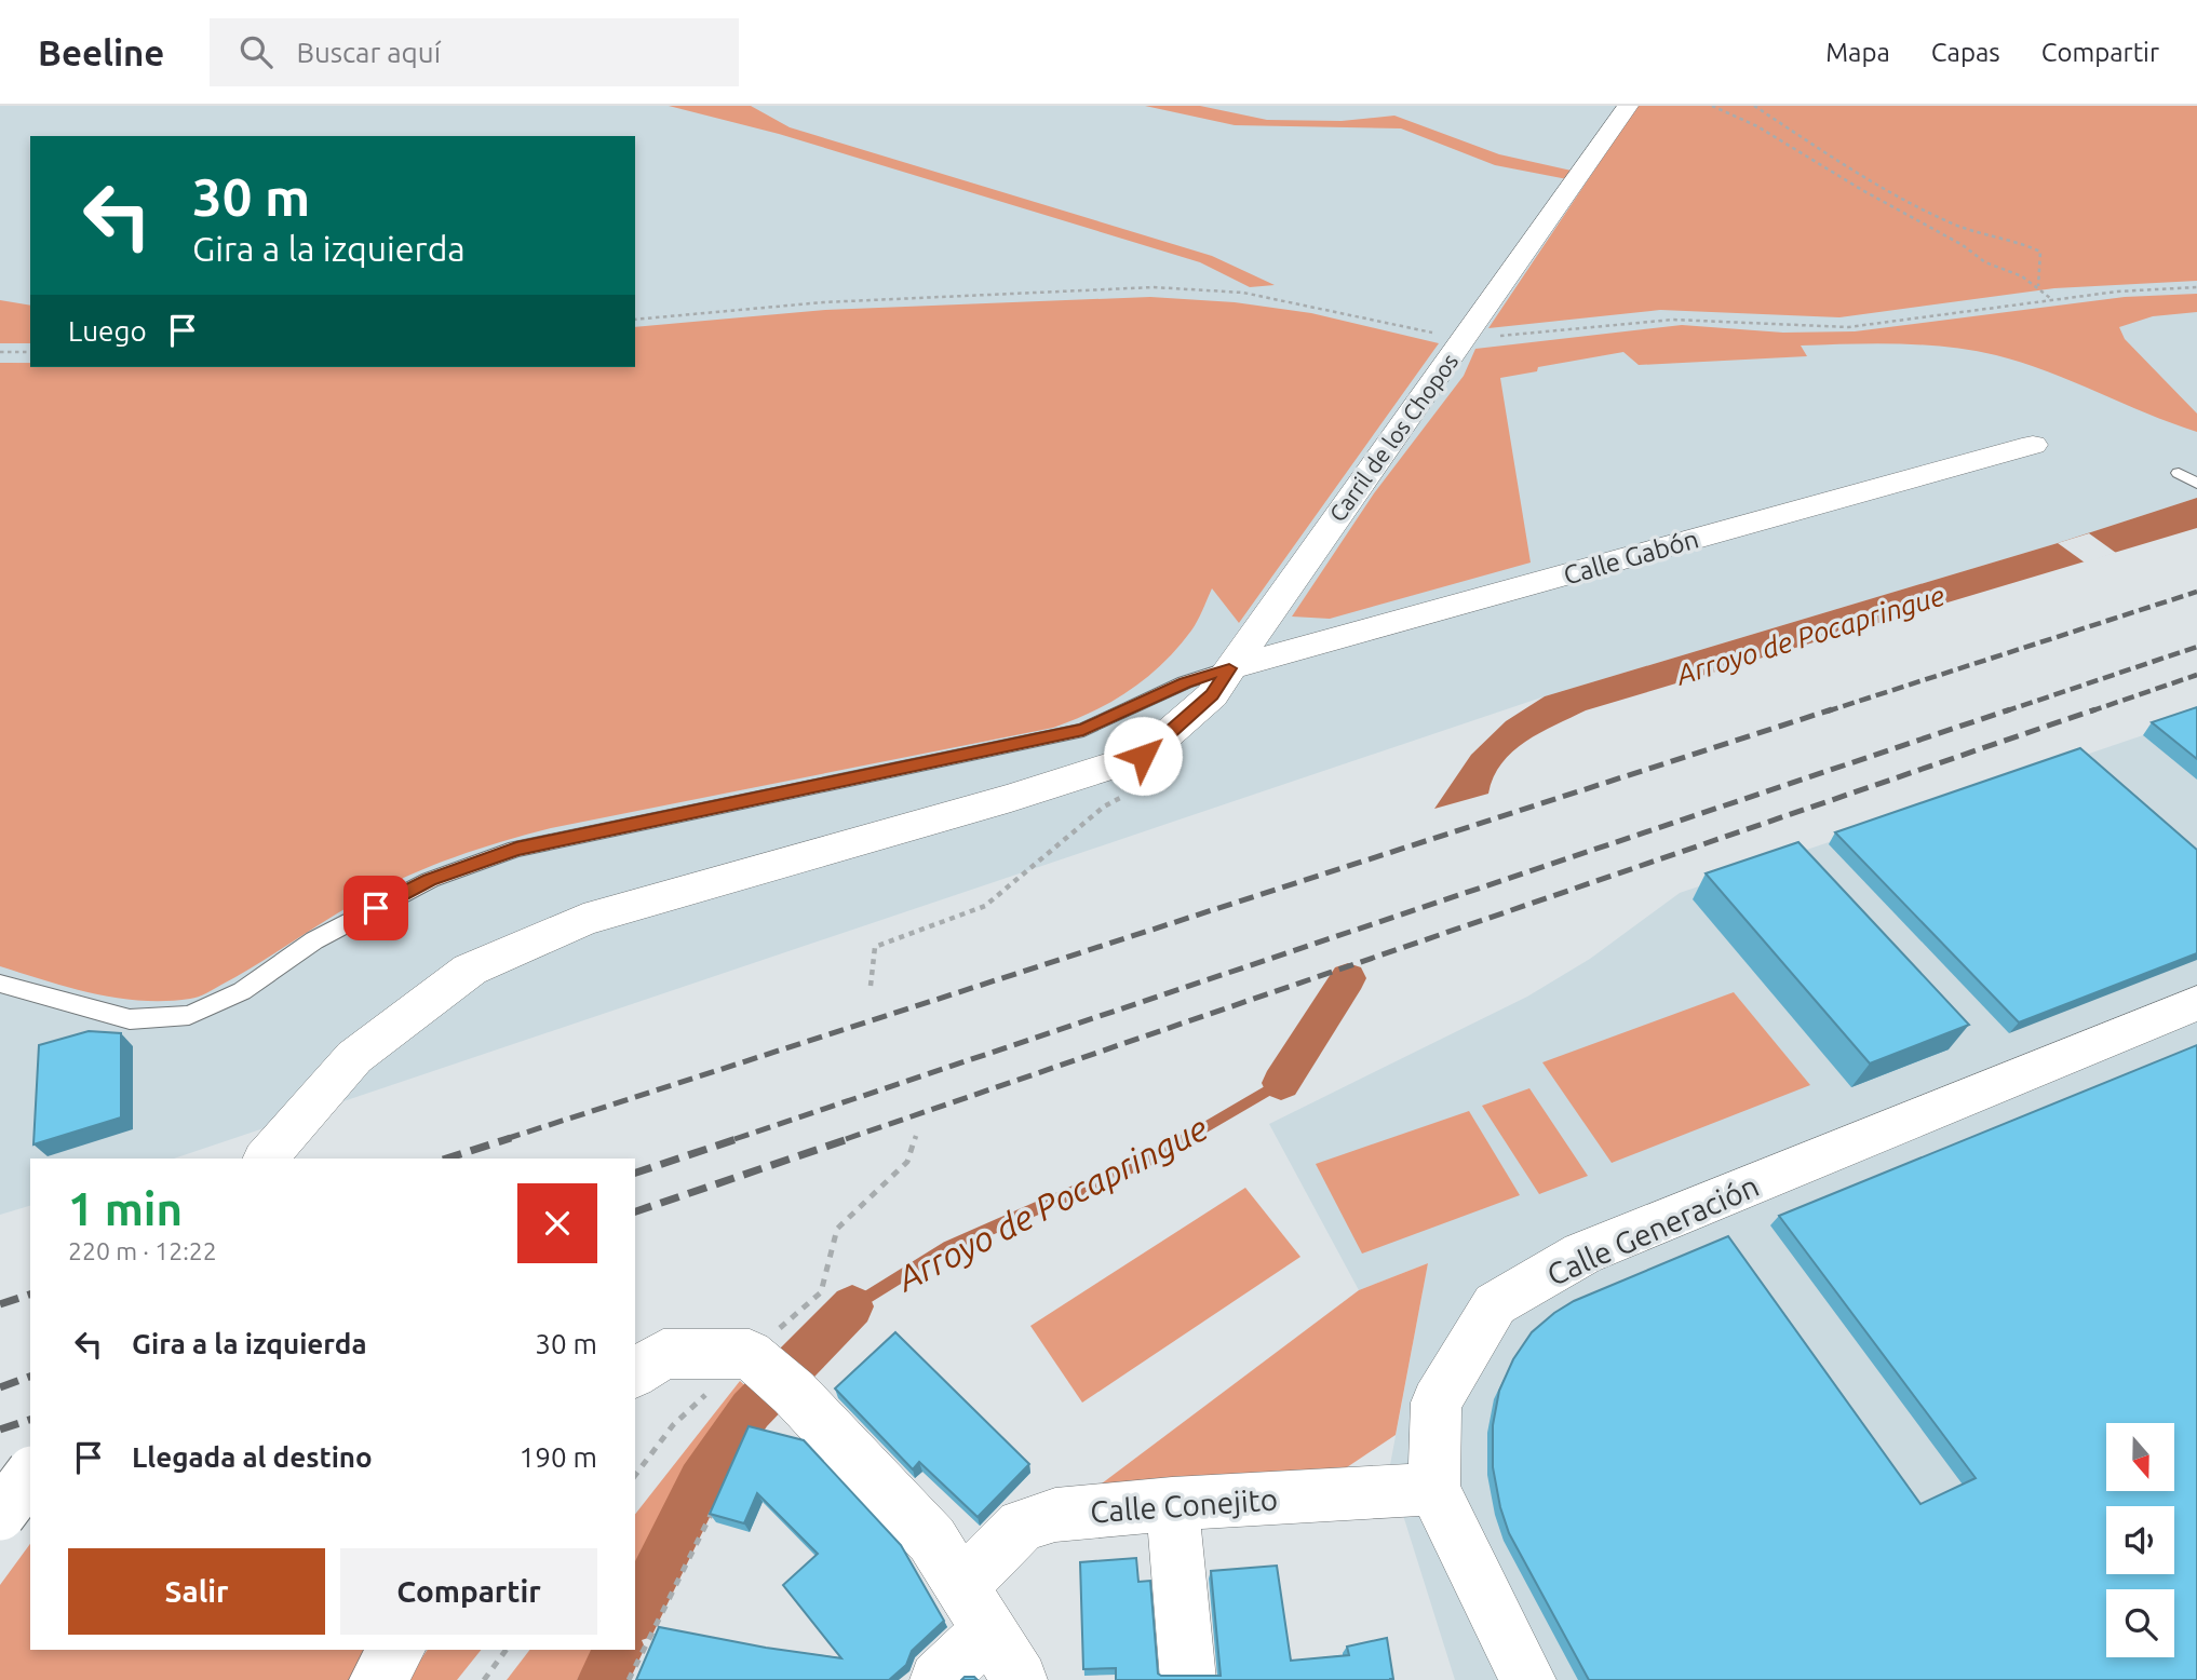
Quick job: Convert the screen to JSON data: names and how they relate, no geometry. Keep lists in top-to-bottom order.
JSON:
{
  "streets": {
    "street": [
      "Carril de los Chopos",
      "Calle Gabón",
      "Calle Generación",
      "Calle Conejito"
    ]
  },
  "crossings": [
    ["Carril de los Chopos", "Calle Gabón"],
    ["Calle Generación", "Calle Conejito"]
  ],
  "water": ["Arroyo de Pocapringue"],
  "north": "bottom",
  "page": {
    "header": "Beeline",
    "search": "Buscar aquí",
    "nav": ["Mapa", "Capas", "Compartir"],
    "turn": ["30 m", "Gira a la izquierda"],
    "then": "Luego",
    "heading": ["1 min", "220 m · 12:22"],
    "list": [
      {
        "name": "Gira a la izquierda",
        "value": "30 m"
      },
      {
        "name": "Llegada al destino",
        "value": "190 m"
      }
    ],
    "buttons": ["Salir", "Compartir"]
  }
}
